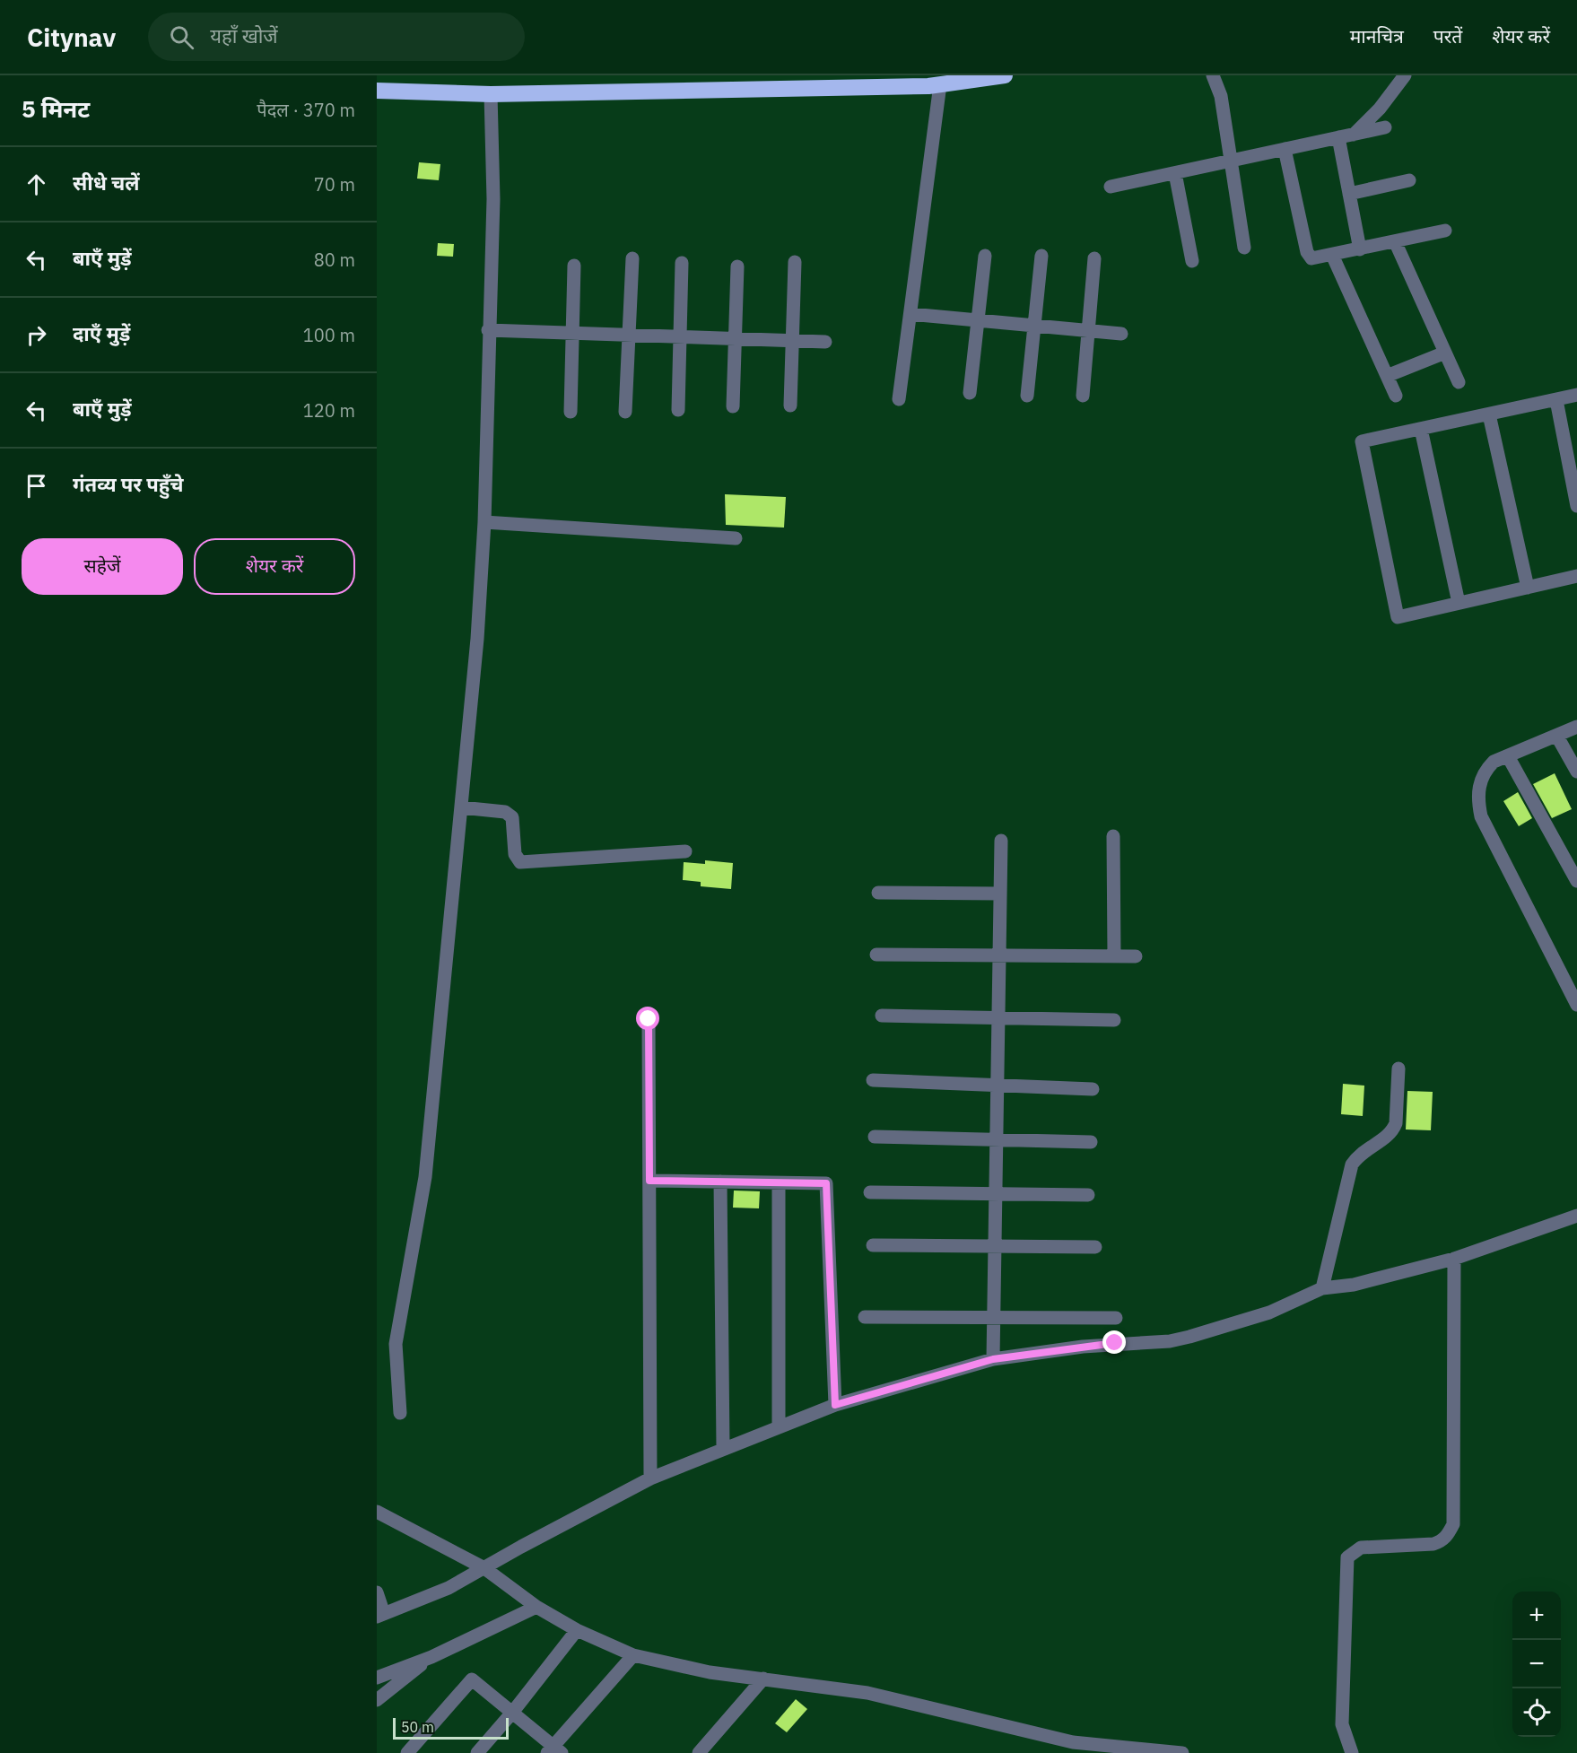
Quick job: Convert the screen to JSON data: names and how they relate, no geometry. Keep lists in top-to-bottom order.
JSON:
{
  "scale_bar": "50 m",
  "page": {
    "header": "Citynav",
    "search": "यहाँ खोजें",
    "nav": ["मानचित्र", "परतें", "शेयर करें"],
    "heading": ["5 मिनट", "पैदल · 370 m"],
    "list": [
      ["सीधे चलें", "70 m"],
      ["बाएँ मुड़ें", "80 m"],
      ["दाएँ मुड़ें", "100 m"],
      ["बाएँ मुड़ें", "120 m"],
      "गंतव्य पर पहुँचे"
    ],
    "buttons": ["सहेजें", "शेयर करें"],
    "map_buttons": ["+", "−"],
    "scale": "50 m"
  }
}
